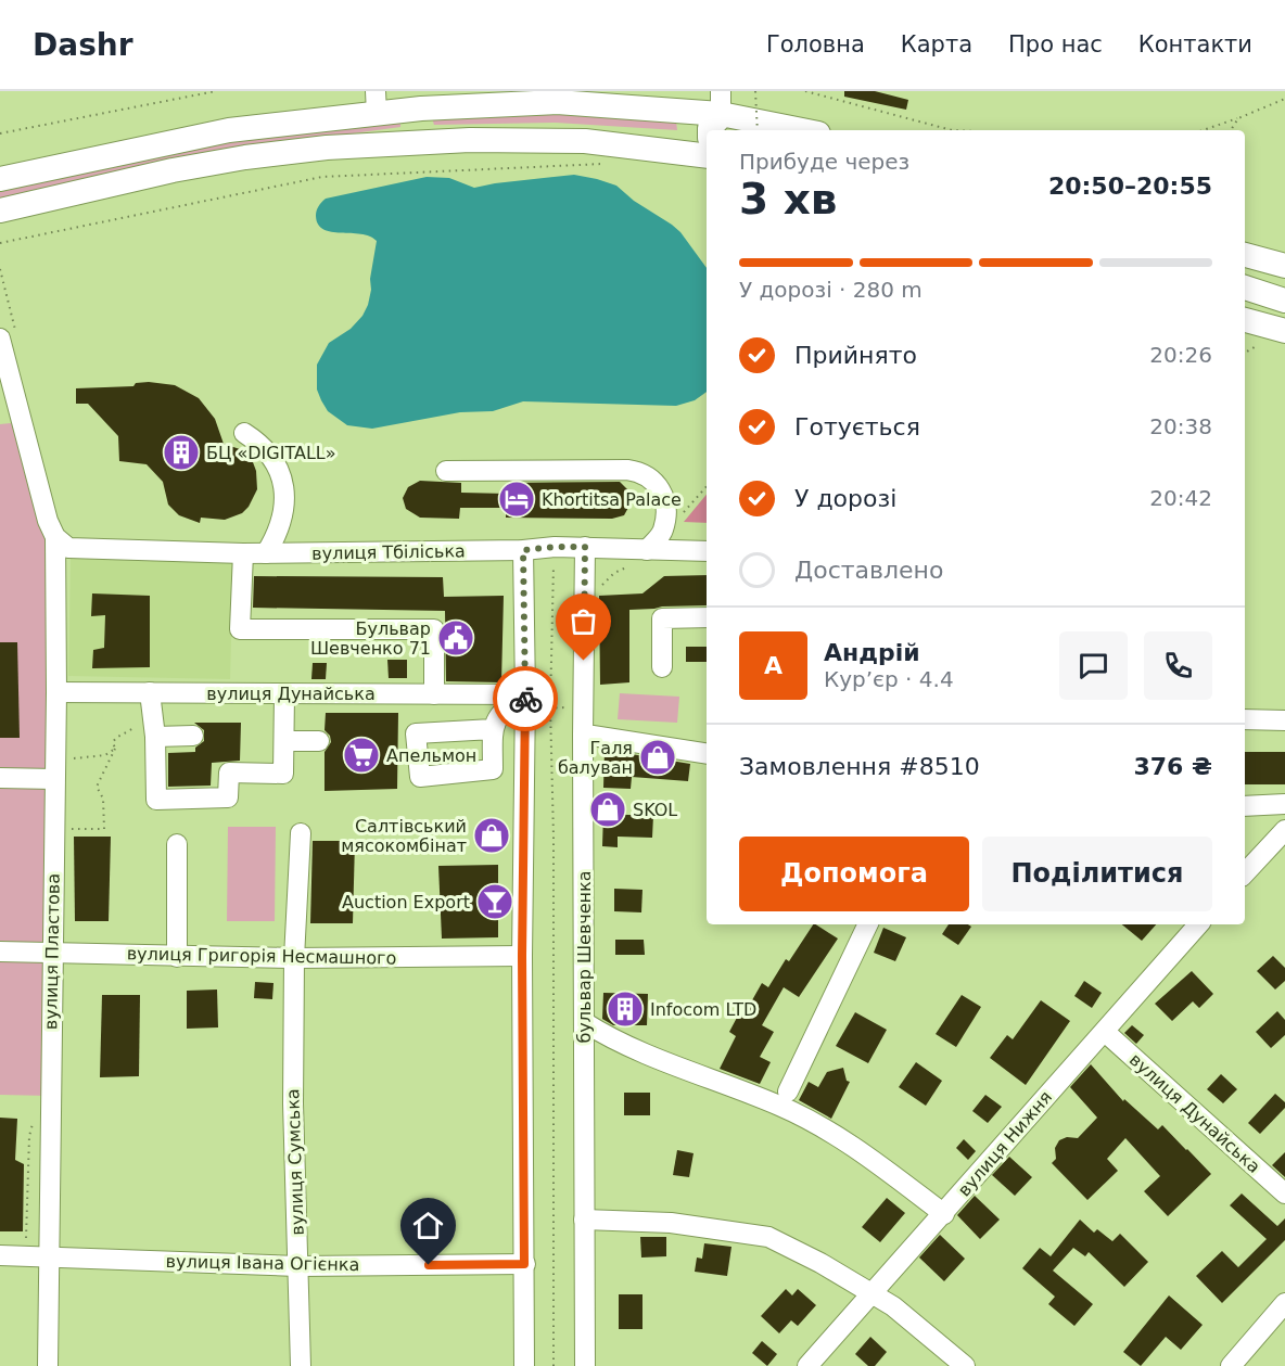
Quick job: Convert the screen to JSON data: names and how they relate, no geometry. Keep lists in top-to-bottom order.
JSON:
{
  "streets": {
    "street": [
      "вулиця Тбіліська",
      "вулиця Дунайська",
      "вулиця Пластова",
      "вулиця Григорія Несмашного",
      "бульвар Шевченка",
      "вулиця Нижня",
      "вулиця Сумська",
      "вулиця Івана Огієнка"
    ]
  },
  "crossings": [
    ["вулиця Тбіліська", "вулиця Пластова"],
    ["вулиця Тбіліська", "бульвар Шевченка"],
    ["вулиця Дунайська", "вулиця Пластова"],
    ["вулиця Дунайська", "вулиця Нижня"],
    ["вулиця Пластова", "вулиця Григорія Несмашного"],
    ["вулиця Пластова", "вулиця Івана Огієнка"],
    ["вулиця Григорія Несмашного", "вулиця Сумська"],
    ["вулиця Сумська", "вулиця Івана Огієнка"]
  ],
  "places": {
    "building": ["БЦ «DIGITALL»", "Infocom LTD"],
    "hotel": ["Khortitsa Palace"],
    "public building": ["Бульвар Шевченко 71"],
    "supermarket": ["Апельмон"],
    "shop": ["Галя балуван", "SKOL", "Салтівський мясокомбінат"],
    "bar": ["Auction Export"]
  },
  "page": {
    "header": "Dashr",
    "nav": [
      "Головна",
      "Карта",
      "Про нас",
      "Контакти"
    ],
    "heading": ["3 хв", "Прибуде через", "20:50–20:55"],
    "panel": [
      "Андрій",
      "Кур’єр · 4.4",
      "Замовлення #8510",
      "376 ₴"
    ],
    "bar": "У дорозі · 280 m",
    "list": [
      ["Прийнято", "20:26"],
      ["Готується", "20:38"],
      ["У дорозі", "20:42"],
      "Доставлено"
    ],
    "round": "А",
    "buttons": ["Допомога", "Поділитися"]
  }
}
